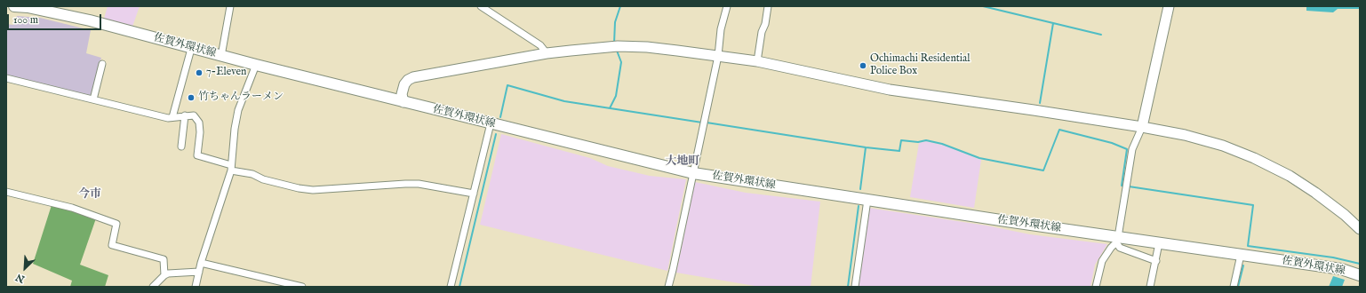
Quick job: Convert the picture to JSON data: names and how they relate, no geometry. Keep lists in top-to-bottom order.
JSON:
{
  "streets": {
    "main road": ["佐賀外環状線"]
  },
  "districts": ["大地町", "今市"],
  "places": ["Ochimachi Residential Police Box", "7-Eleven", "竹ちゃんラーメン"],
  "scale_bar": "100 m",
  "north": "bottom left"
}
